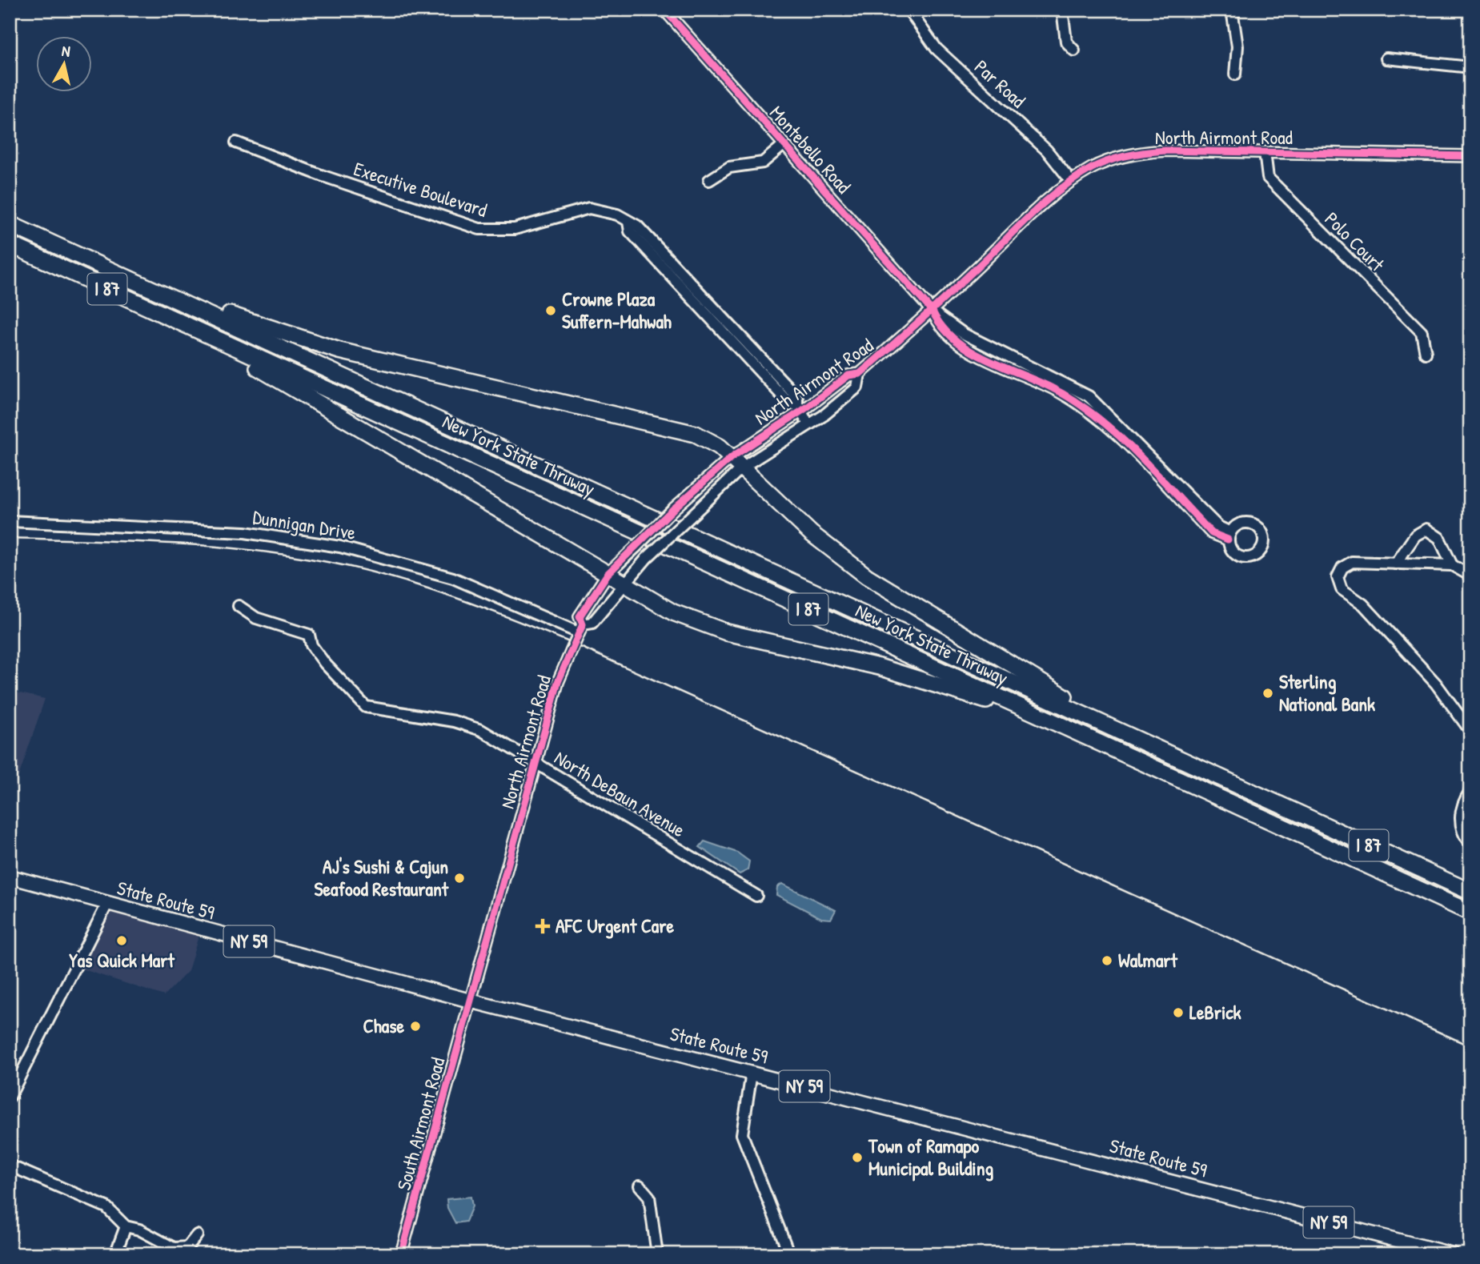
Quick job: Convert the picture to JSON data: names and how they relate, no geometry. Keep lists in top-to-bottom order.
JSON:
{
  "streets": {
    "highway": ["I 87", "New York State Thruway"],
    "main road": ["State Route 59", "NY 59"],
    "street": [
      "Par Road",
      "North Airmont Road",
      "Montebello Road",
      "Executive Boulevard",
      "Polo Court",
      "Dunnigan Drive",
      "North DeBaun Avenue",
      "South Airmont Road"
    ]
  },
  "crossings": [
    ["Par Road", "North Airmont Road"],
    ["North Airmont Road", "Montebello Road"],
    ["North Airmont Road", "Executive Boulevard"],
    ["North Airmont Road", "Polo Court"],
    ["North Airmont Road", "Dunnigan Drive"],
    ["North Airmont Road", "North DeBaun Avenue"],
    ["North Airmont Road", "State Route 59"],
    ["North Airmont Road", "South Airmont Road"],
    ["State Route 59", "South Airmont Road"]
  ],
  "places": {
    "other": [
      "Crowne Plaza Suffern-Mahwah",
      "Sterling National Bank",
      "AJ's Sushi & Cajun Seafood Restaurant",
      "Yas Quick Mart",
      "Walmart",
      "LeBrick",
      "Chase",
      "Town of Ramapo Municipal Building"
    ],
    "health": ["AFC Urgent Care"]
  },
  "north": "top"
}
